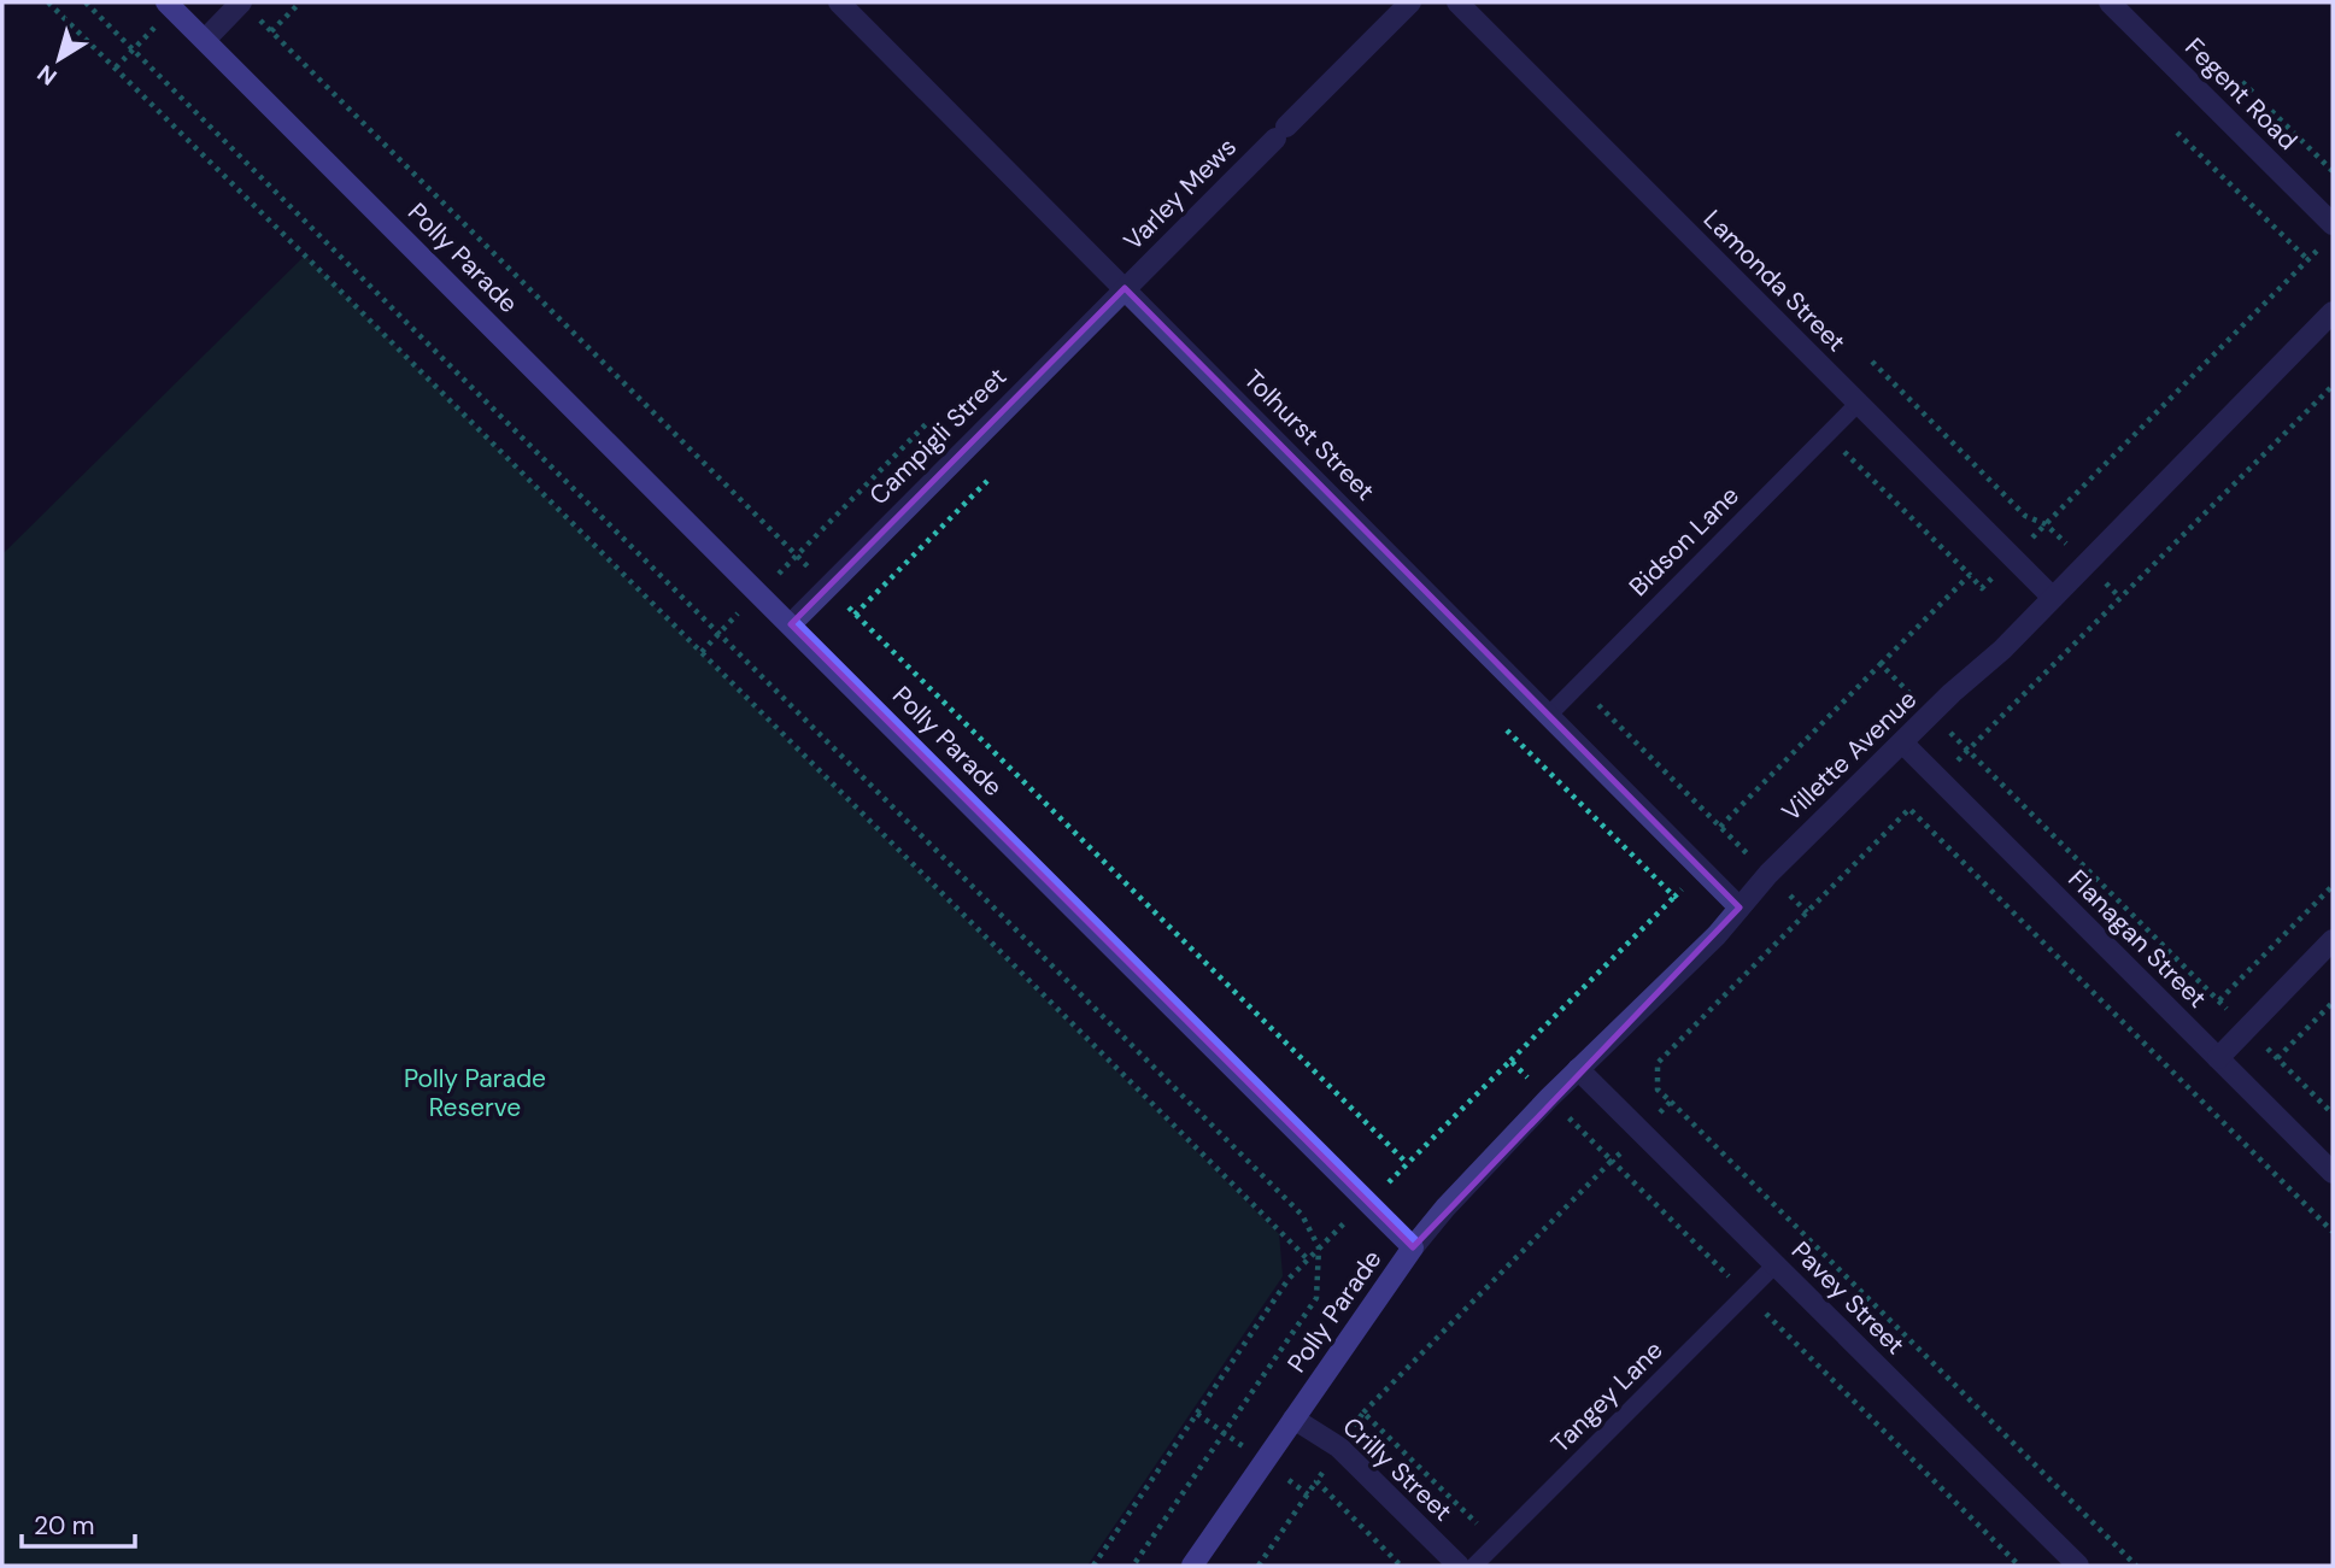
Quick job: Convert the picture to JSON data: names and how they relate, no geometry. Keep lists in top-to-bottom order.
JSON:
{
  "streets": {
    "street": [
      "Fegent Road",
      "Varley Mews",
      "Polly Parade",
      "Lamonda Street",
      "Tolhurst Street",
      "Campigli Street",
      "Villette Avenue",
      "Flanagan Street",
      "Pavey Street",
      "Crilly Street"
    ],
    "lane": ["Bidson Lane", "Tangey Lane"]
  },
  "crossings": [
    ["Varley Mews", "Tolhurst Street"],
    ["Varley Mews", "Campigli Street"],
    ["Polly Parade", "Campigli Street"],
    ["Polly Parade", "Villette Avenue"],
    ["Polly Parade", "Crilly Street"],
    ["Lamonda Street", "Bidson Lane"],
    ["Lamonda Street", "Villette Avenue"],
    ["Tolhurst Street", "Campigli Street"],
    ["Tolhurst Street", "Bidson Lane"],
    ["Tolhurst Street", "Villette Avenue"],
    ["Villette Avenue", "Flanagan Street"],
    ["Villette Avenue", "Pavey Street"],
    ["Pavey Street", "Tangey Lane"]
  ],
  "parks": ["Polly Parade Reserve"],
  "scale_bar": "20 m",
  "north": "bottom left"
}
